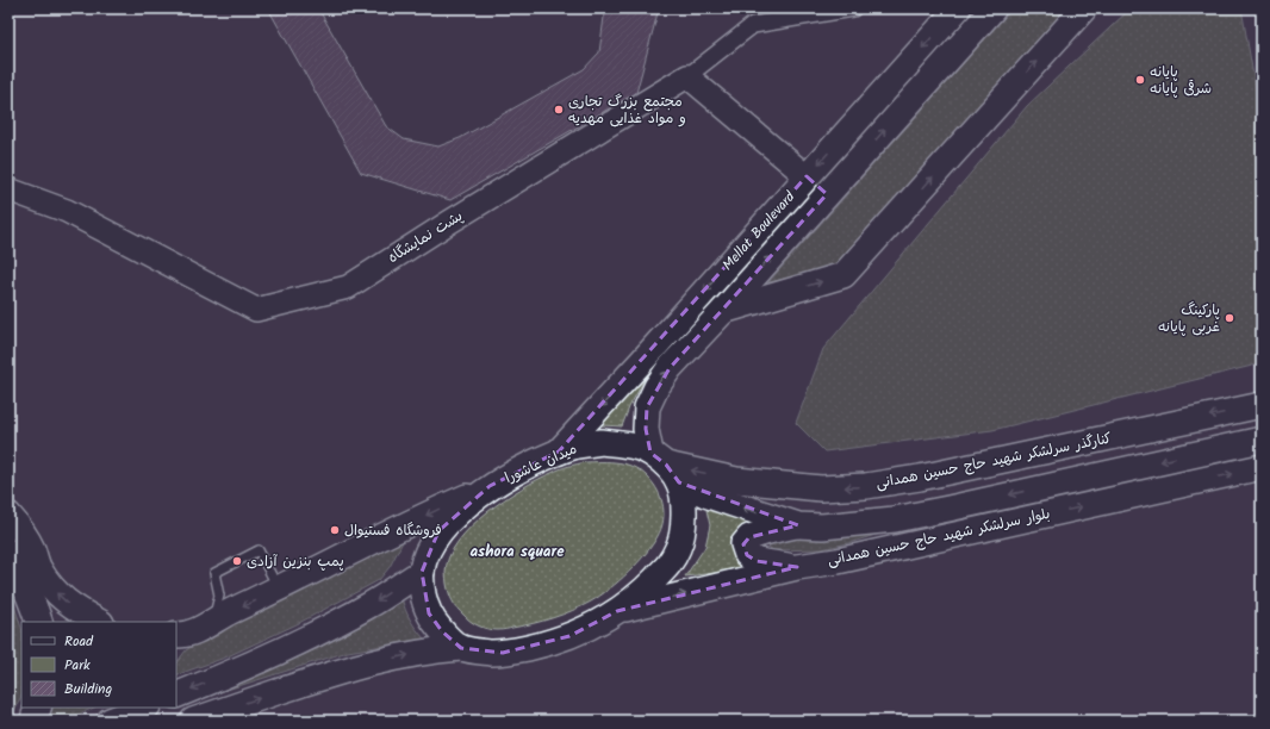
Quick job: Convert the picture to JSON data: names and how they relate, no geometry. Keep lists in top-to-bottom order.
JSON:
{
  "streets": {
    "main road": [
      "Mellat Boulevard",
      "کنارگذر سرلشکر شهید حاج حسین همدانی",
      "میدان عاشورا",
      "بلوار سرلشکر شهید حاج حسین همدانی"
    ],
    "street": ["پشت نمایشگاه"]
  },
  "crossings": [
    ["Mellat Boulevard", "کنارگذر سرلشکر شهید حاج حسین همدانی"],
    ["Mellat Boulevard", "میدان عاشورا"],
    ["Mellat Boulevard", "بلوار سرلشکر شهید حاج حسین همدانی"],
    ["کنارگذر سرلشکر شهید حاج حسین همدانی", "میدان عاشورا"],
    ["کنارگذر سرلشکر شهید حاج حسین همدانی", "بلوار سرلشکر شهید حاج حسین همدانی"],
    ["میدان عاشورا", "بلوار سرلشکر شهید حاج حسین همدانی"]
  ],
  "one_way": ["کنارگذر سرلشکر شهید حاج حسین همدانی"],
  "districts": ["ashora square"],
  "places": [
    "پایانه شرقی پایانه",
    "مجتمع بزرگ تجاری و مواد غذایی مهدیه",
    "پارکینگ غربی پایانه",
    "فروشگاه فستیوال",
    "پمپ بنزین آزادی"
  ],
  "legend": ["Road", "Park", "Building"]
}
